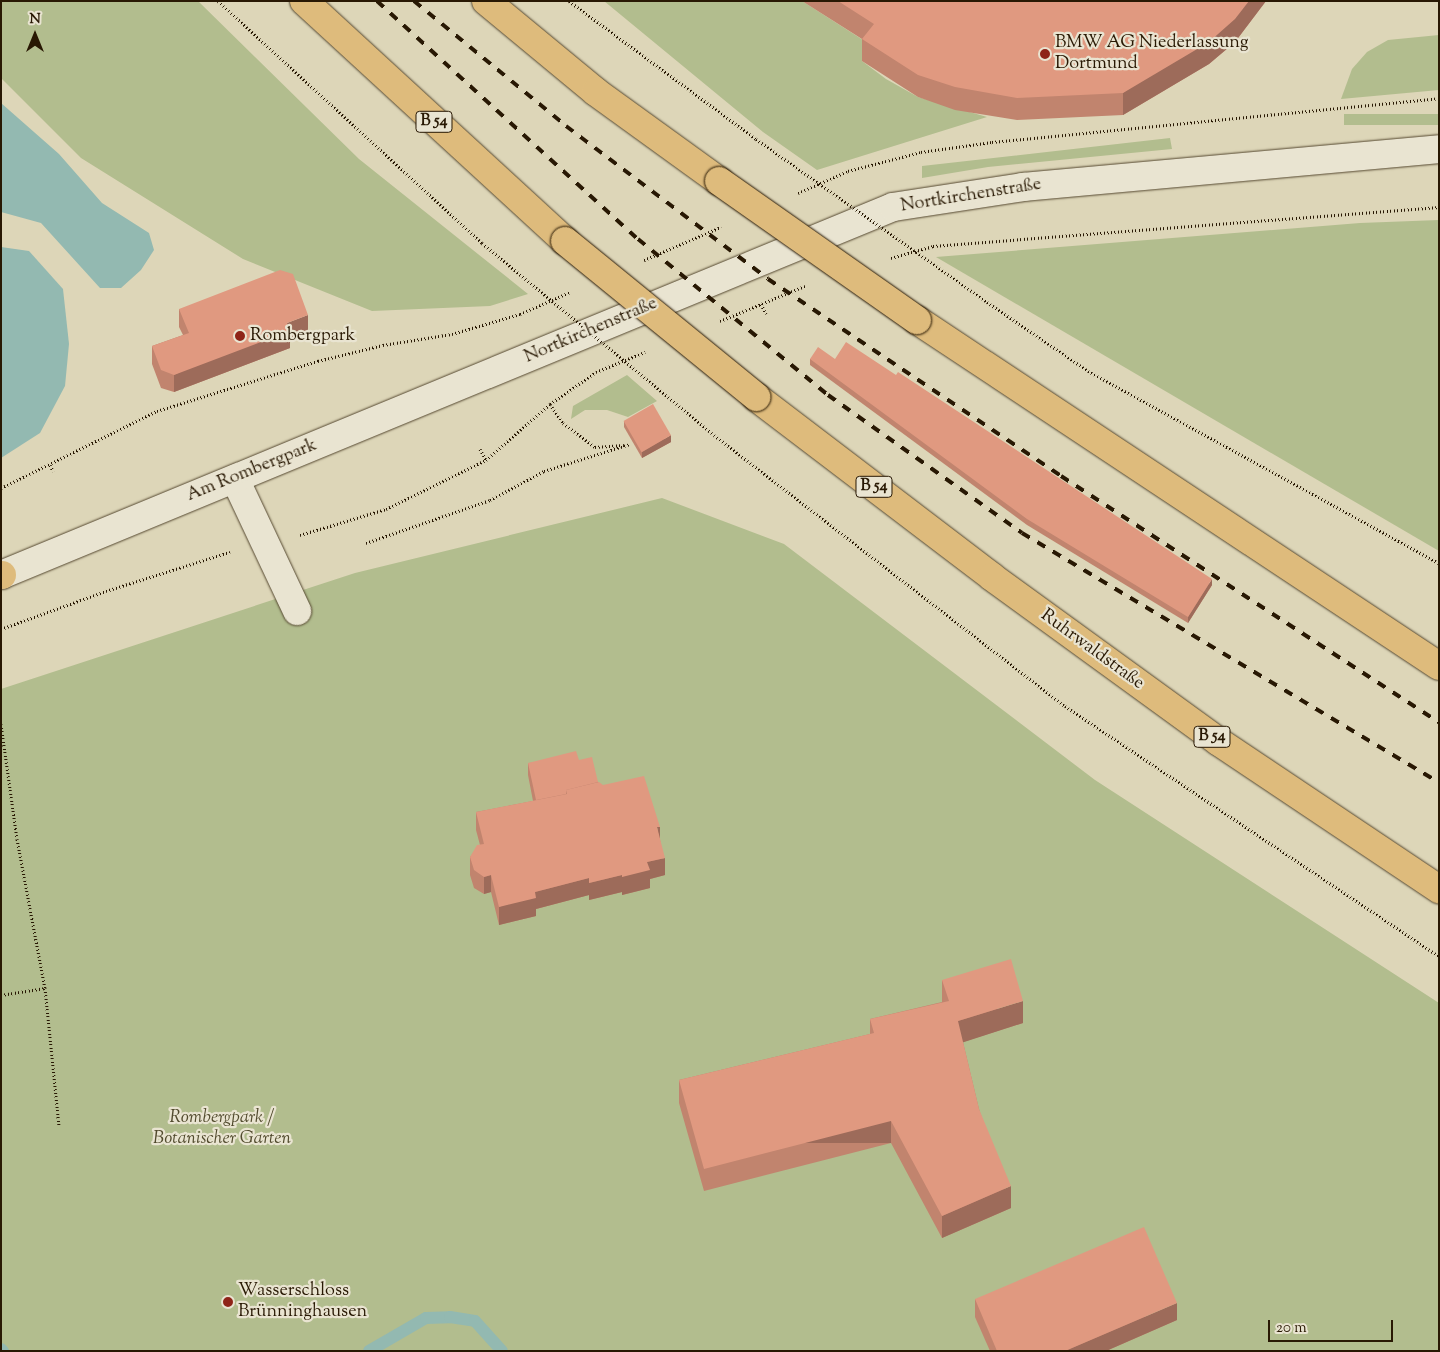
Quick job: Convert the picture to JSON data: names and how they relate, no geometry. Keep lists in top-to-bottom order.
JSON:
{
  "streets": {
    "highway": ["B 54", "Ruhrwaldstraße"],
    "main road": ["Nortkirchenstraße", "Am Rombergpark"]
  },
  "crossings": [
    ["Nortkirchenstraße", "Am Rombergpark"]
  ],
  "parks": ["Rombergpark / Botanischer Garten"],
  "places": ["BMW AG Niederlassung Dortmund", "Rombergpark", "Wasserschloss Brünninghausen"],
  "scale_bar": "20 m",
  "north": "top"
}
